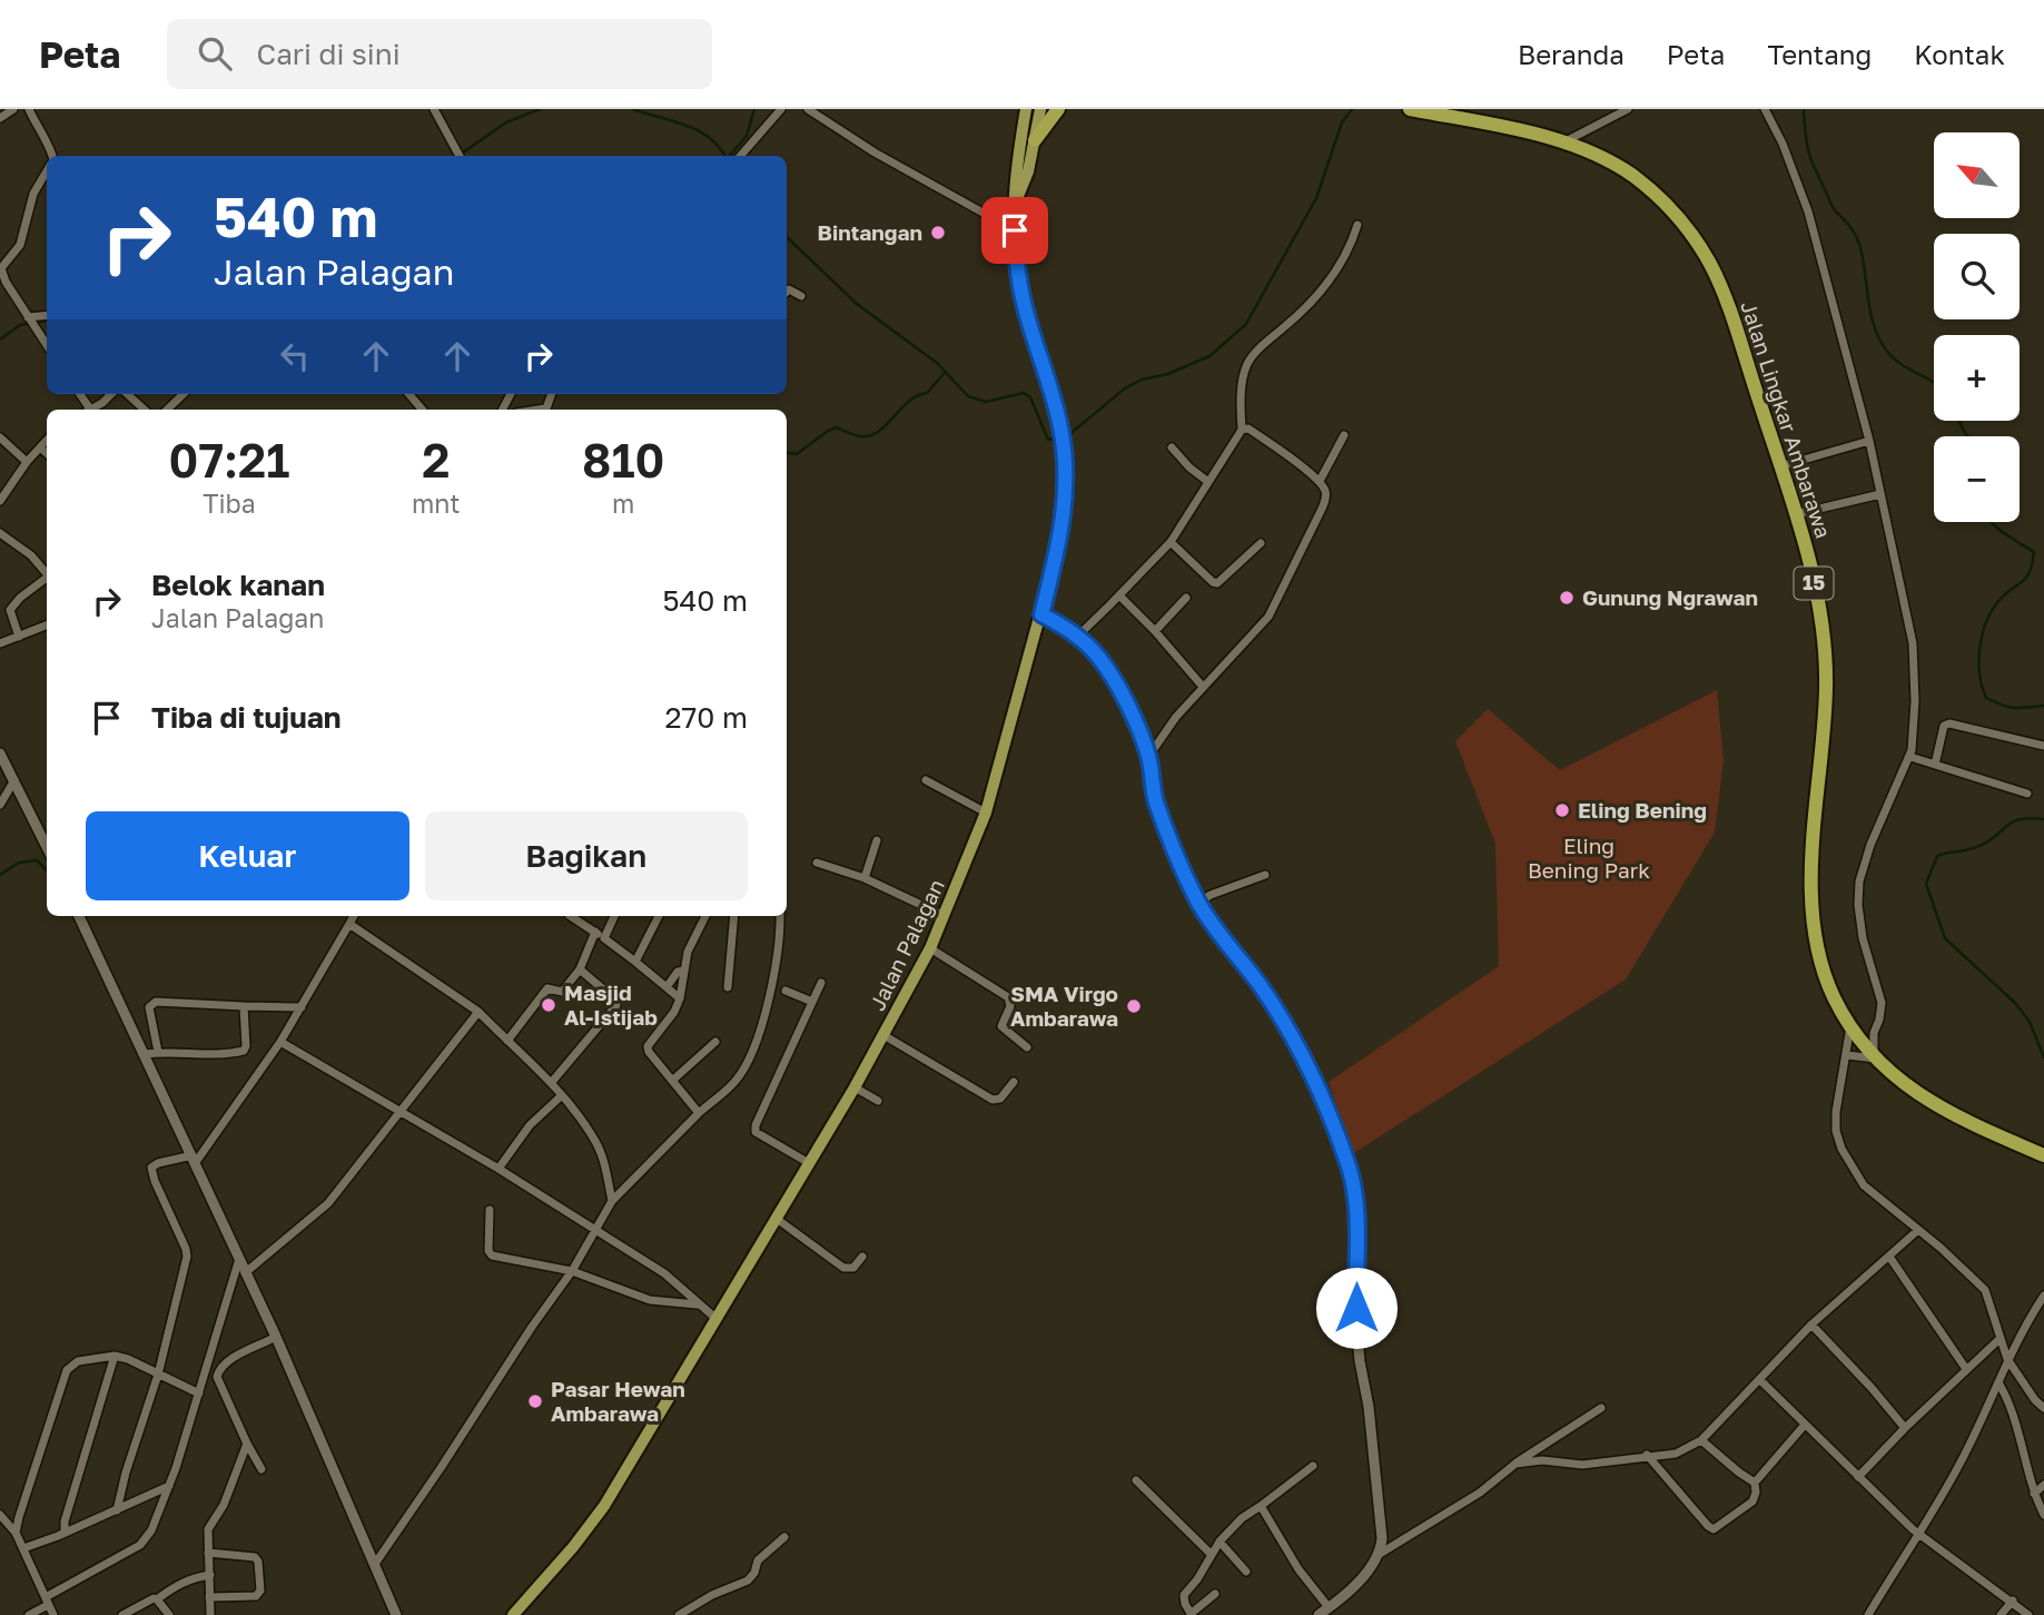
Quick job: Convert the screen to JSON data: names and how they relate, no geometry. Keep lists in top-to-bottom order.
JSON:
{
  "streets": {
    "highway": ["Jalan Lingkar Ambarawa", "15"],
    "main road": ["Jalan Palagan"]
  },
  "parks": ["Eling Bening Park"],
  "places": [
    "Bintangan",
    "Gunung Ngrawan",
    "Eling Bening",
    "Masjid Al-Istijab",
    "SMA Virgo Ambarawa",
    "Pasar Hewan Ambarawa"
  ],
  "north": "top left",
  "page": {
    "header": "Peta",
    "search": "Cari di sini",
    "nav": [
      "Beranda",
      "Peta",
      "Tentang",
      "Kontak"
    ],
    "map_buttons": ["+", "−"],
    "turn": ["540 m", "Jalan Palagan"],
    "eta": [
      "07:21",
      "Tiba",
      "2",
      "mnt",
      "810",
      "m"
    ],
    "list": [
      {
        "name": "Belok kanan",
        "note": "Jalan Palagan",
        "value": "540 m"
      },
      {
        "name": "Tiba di tujuan",
        "value": "270 m"
      }
    ],
    "buttons": ["Keluar", "Bagikan"]
  }
}
